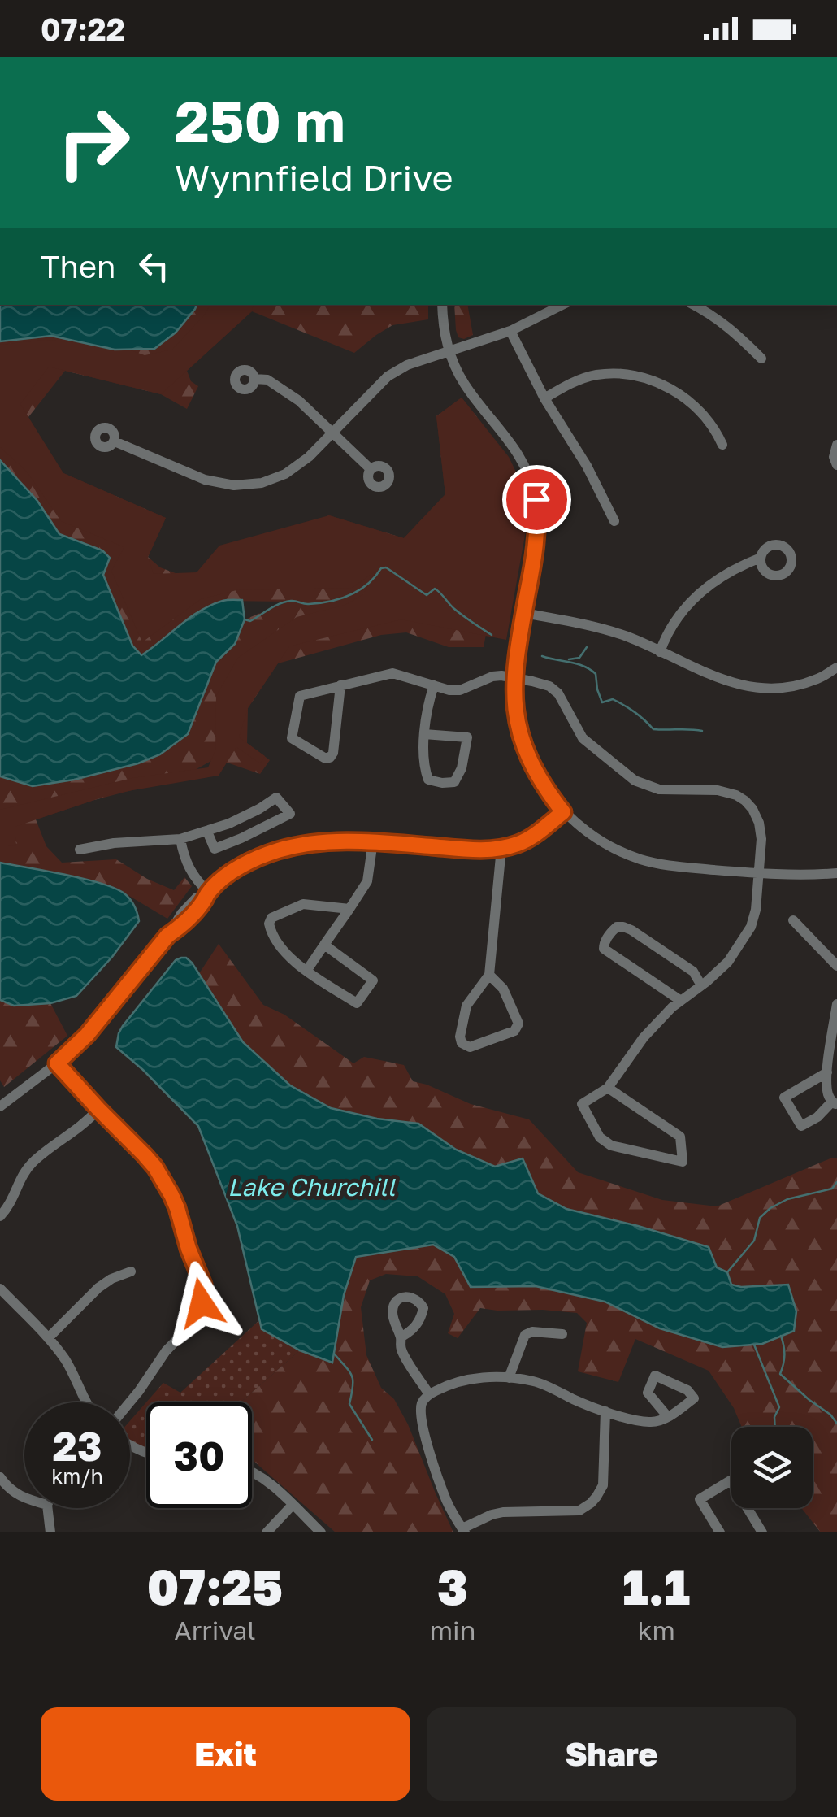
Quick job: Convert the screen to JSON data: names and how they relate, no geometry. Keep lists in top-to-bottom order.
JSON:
{
  "water": ["Lake Churchill"],
  "page": {
    "status": "07:22",
    "turn": ["250 m", "Wynnfield Drive"],
    "then": "Then",
    "speed": "23 km/h",
    "limit": "30",
    "eta": [
      "07:25",
      "Arrival",
      "3",
      "min",
      "1.1",
      "km"
    ],
    "buttons": ["Exit", "Share"]
  }
}
